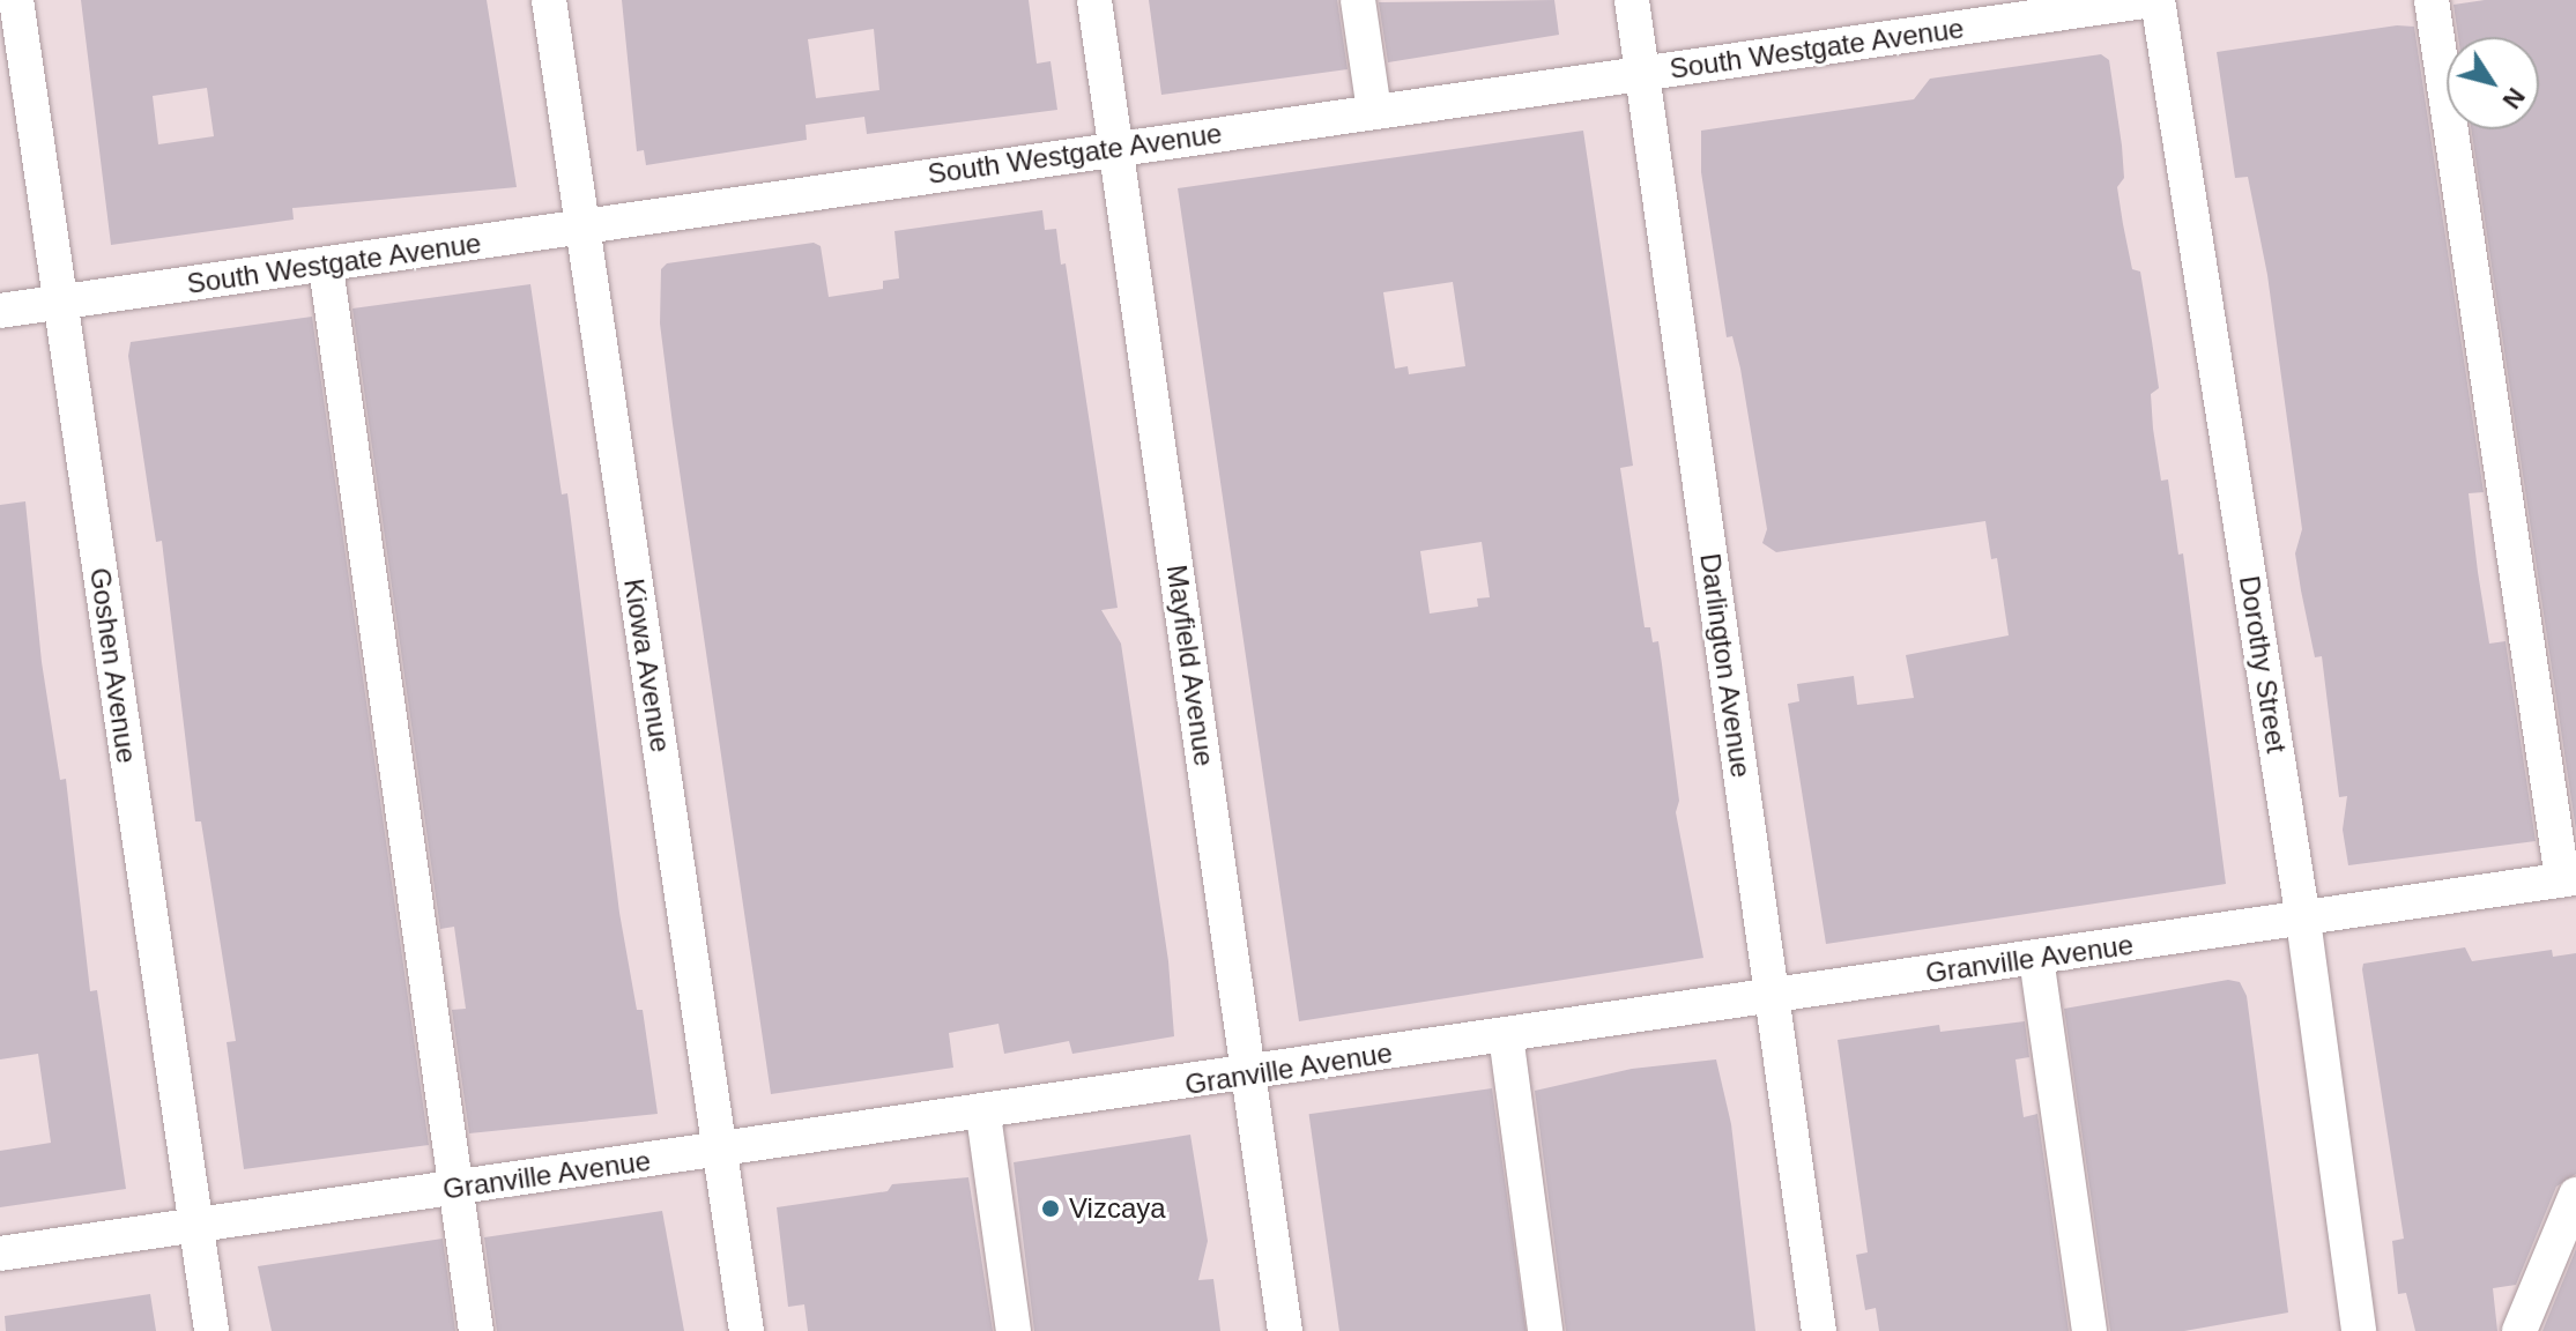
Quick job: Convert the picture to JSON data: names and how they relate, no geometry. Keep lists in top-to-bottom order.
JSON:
{
  "streets": {
    "street": [
      "South Westgate Avenue",
      "Dorothy Street",
      "Goshen Avenue",
      "Kiowa Avenue",
      "Mayfield Avenue",
      "Darlington Avenue",
      "Granville Avenue"
    ]
  },
  "crossings": [
    ["South Westgate Avenue", "Dorothy Street"],
    ["South Westgate Avenue", "Goshen Avenue"],
    ["South Westgate Avenue", "Kiowa Avenue"],
    ["South Westgate Avenue", "Mayfield Avenue"],
    ["South Westgate Avenue", "Darlington Avenue"],
    ["Dorothy Street", "Granville Avenue"],
    ["Goshen Avenue", "Granville Avenue"],
    ["Kiowa Avenue", "Granville Avenue"],
    ["Mayfield Avenue", "Granville Avenue"],
    ["Darlington Avenue", "Granville Avenue"]
  ],
  "places": ["Vizcaya"],
  "north": "bottom right"
}
